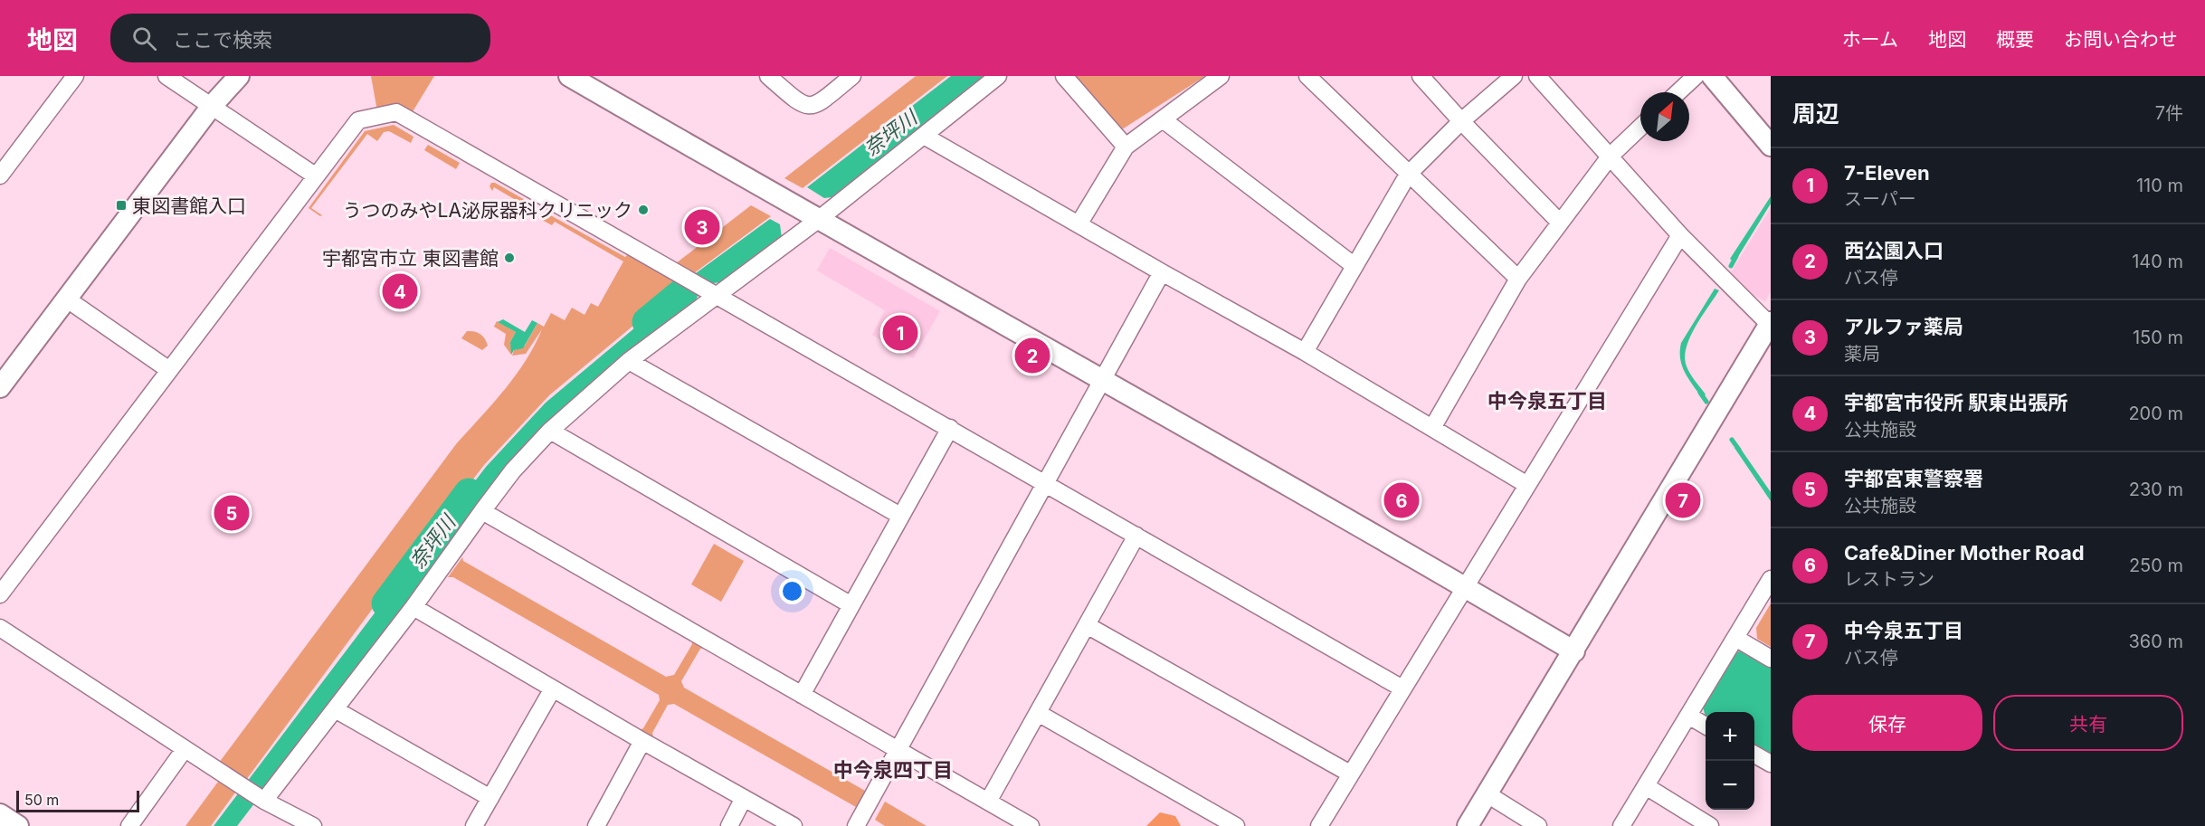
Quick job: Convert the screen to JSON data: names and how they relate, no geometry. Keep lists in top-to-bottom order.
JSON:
{
  "districts": ["中今泉五丁目", "中今泉四丁目"],
  "water": ["奈坪川"],
  "places": {
    "transit": ["東図書館入口"],
    "other": ["うつのみやLA泌尿器科クリニック", "宇都宮市立 東図書館"]
  },
  "scale_bar": "50 m",
  "north": "top right",
  "page": {
    "header": "地図",
    "search": "ここで検索",
    "nav": [
      "ホーム",
      "地図",
      "概要",
      "お問い合わせ"
    ],
    "heading": ["周辺", "7件"],
    "list": [
      {
        "mark": "1",
        "name": "7-Eleven",
        "note": "スーパー",
        "value": "110 m"
      },
      {
        "mark": "2",
        "name": "西公園入口",
        "note": "バス停",
        "value": "140 m"
      },
      {
        "mark": "3",
        "name": "アルファ薬局",
        "note": "薬局",
        "value": "150 m"
      },
      {
        "mark": "4",
        "name": "宇都宮市役所 駅東出張所",
        "note": "公共施設",
        "value": "200 m"
      },
      {
        "mark": "5",
        "name": "宇都宮東警察署",
        "note": "公共施設",
        "value": "230 m"
      },
      {
        "mark": "6",
        "name": "Cafe&Diner Mother Road",
        "note": "レストラン",
        "value": "250 m"
      },
      {
        "mark": "7",
        "name": "中今泉五丁目",
        "note": "バス停",
        "value": "360 m"
      }
    ],
    "pins": [
      "3",
      "4",
      "1",
      "2",
      "6",
      "7",
      "5"
    ],
    "buttons": ["保存", "共有"],
    "map_buttons": ["+", "−"],
    "scale": "50 m"
  }
}
